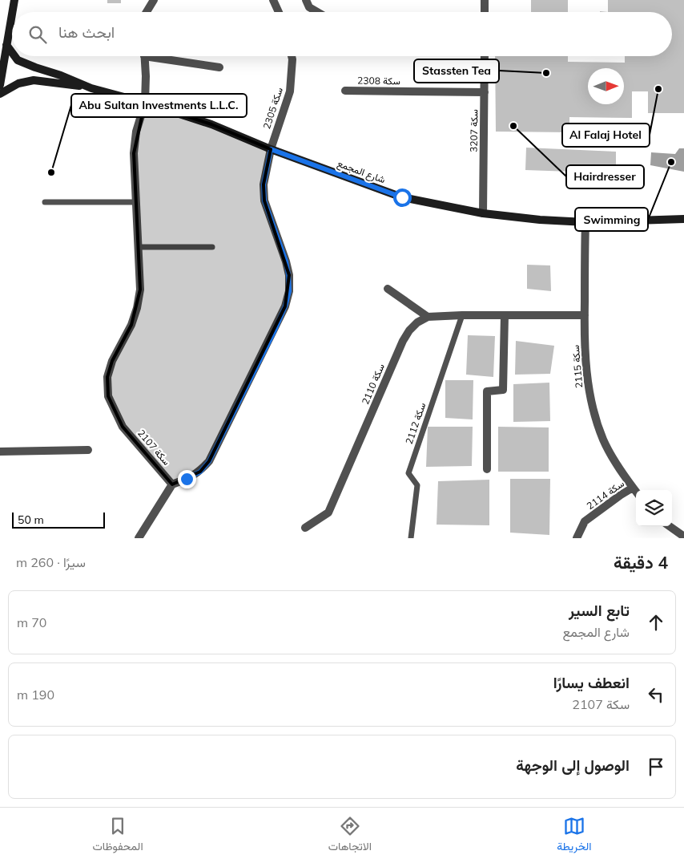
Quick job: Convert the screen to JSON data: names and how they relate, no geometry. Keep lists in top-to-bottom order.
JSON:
{
  "streets": {
    "street": [
      "سكة 2308",
      "سكة 2305",
      "سكة 3207",
      "شارع المجمع",
      "سكة 2115",
      "سكة 2110",
      "سكة 2107",
      "سكة 2114"
    ],
    "lane": ["سكة 2112"]
  },
  "crossings": [
    ["سكة 2308", "سكة 3207"],
    ["سكة 2305", "شارع المجمع"],
    ["سكة 3207", "شارع المجمع"],
    ["شارع المجمع", "سكة 2115"],
    ["شارع المجمع", "سكة 2107"],
    ["سكة 2115", "سكة 2114"]
  ],
  "places": [
    "Stassten Tea",
    "Al Falaj Hotel",
    "Hairdresser",
    "Swimming",
    "Abu Sultan Investments L.L.C."
  ],
  "scale_bar": "50 m",
  "north": "right",
  "page": {
    "search": "ابحث هنا",
    "scale": "50 m",
    "heading": ["4 دقيقة", "سيرًا · 260 m"],
    "list": [
      ["تابع السير", "شارع المجمع", "70 m"],
      ["انعطف يسارًا", "سكة 2107", "190 m"],
      "الوصول إلى الوجهة"
    ],
    "nav": ["الخريطة", "الاتجاهات", "المحفوظات"]
  }
}
